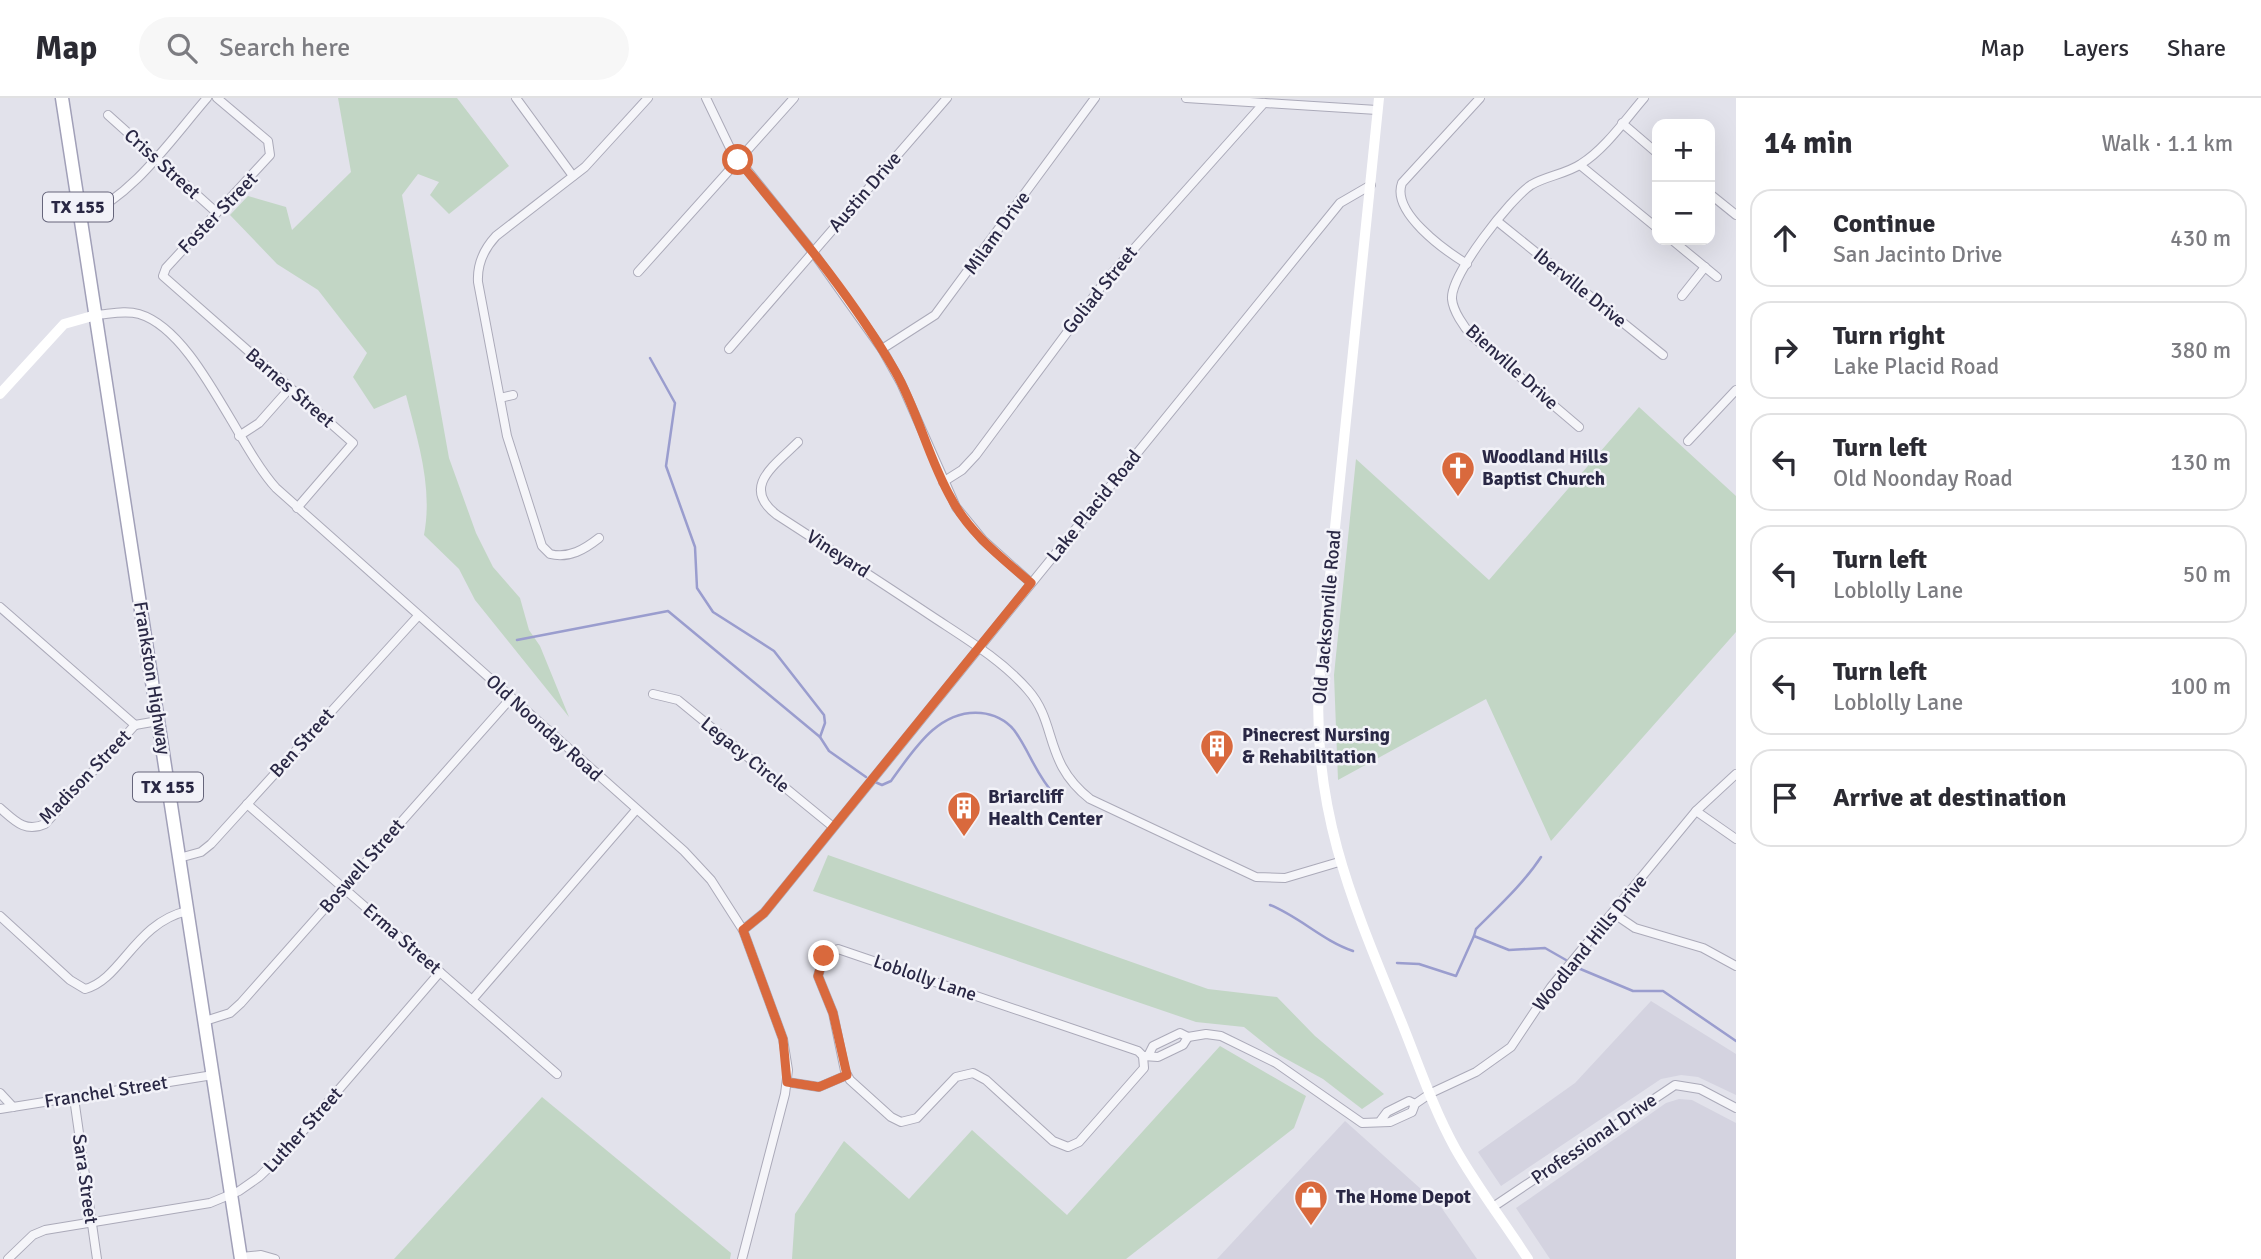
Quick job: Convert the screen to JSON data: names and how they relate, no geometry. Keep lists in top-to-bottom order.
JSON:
{
  "streets": {
    "main road": ["TX 155", "Old Jacksonville Road", "Frankston Highway"],
    "street": [
      "Criss Street",
      "Austin Drive",
      "Foster Street",
      "Milam Drive",
      "Iberville Drive",
      "Goliad Street",
      "Bienville Drive",
      "Barnes Street",
      "Lake Placid Road",
      "Vineyard",
      "Old Noonday Road",
      "Ben Street",
      "Legacy Circle",
      "Madison Street",
      "Boswell Street",
      "Erma Street",
      "Woodland Hills Drive",
      "Loblolly Lane",
      "Franchel Street",
      "Luther Street",
      "Professional Drive",
      "Sara Street"
    ]
  },
  "crossings": [
    ["Criss Street", "Foster Street"],
    ["Foster Street", "Barnes Street"],
    ["Iberville Drive", "Bienville Drive"],
    ["Barnes Street", "Old Noonday Road"],
    ["Lake Placid Road", "Vineyard"],
    ["Lake Placid Road", "Old Jacksonville Road"],
    ["Lake Placid Road", "Old Noonday Road"],
    ["Lake Placid Road", "Legacy Circle"],
    ["Old Jacksonville Road", "Woodland Hills Drive"],
    ["Old Jacksonville Road", "Professional Drive"],
    ["Frankston Highway", "Old Noonday Road"],
    ["Frankston Highway", "Ben Street"],
    ["Frankston Highway", "Boswell Street"],
    ["Frankston Highway", "Franchel Street"],
    ["Frankston Highway", "Luther Street"],
    ["Old Noonday Road", "Ben Street"],
    ["Old Noonday Road", "Boswell Street"],
    ["Ben Street", "Erma Street"],
    ["Boswell Street", "Erma Street"],
    ["Erma Street", "Luther Street"],
    ["Franchel Street", "Sara Street"],
    ["Luther Street", "Sara Street"]
  ],
  "places": {
    "church": ["Woodland Hills Baptist Church"],
    "building": ["Pinecrest Nursing & Rehabilitation", "Briarcliff Health Center"],
    "shop": ["The Home Depot"]
  },
  "page": {
    "header": "Map",
    "search": "Search here",
    "nav": ["Map", "Layers", "Share"],
    "heading": ["14 min", "Walk · 1.1 km"],
    "map_buttons": ["+", "−"],
    "list": [
      ["Continue", "San Jacinto Drive", "430 m"],
      ["Turn right", "Lake Placid Road", "380 m"],
      ["Turn left", "Old Noonday Road", "130 m"],
      ["Turn left", "Loblolly Lane", "50 m"],
      ["Turn left", "Loblolly Lane", "100 m"],
      "Arrive at destination"
    ]
  }
}
